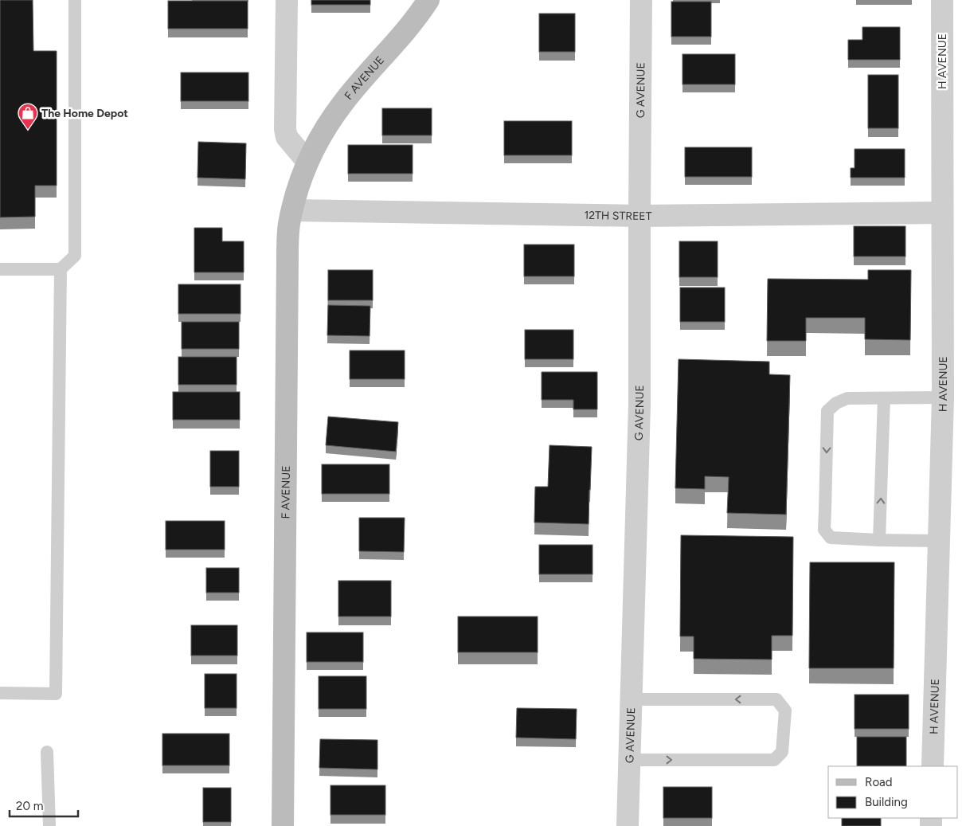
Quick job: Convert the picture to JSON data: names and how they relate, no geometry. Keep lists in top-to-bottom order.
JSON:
{
  "streets": {
    "street": [
      "H AVENUE",
      "F AVENUE",
      "G AVENUE",
      "12TH STREET"
    ]
  },
  "crossings": [
    ["H AVENUE", "12TH STREET"],
    ["F AVENUE", "12TH STREET"],
    ["G AVENUE", "12TH STREET"]
  ],
  "places": {
    "shop": ["The Home Depot"]
  },
  "legend": ["Road", "Building"],
  "scale_bar": "20 m"
}
